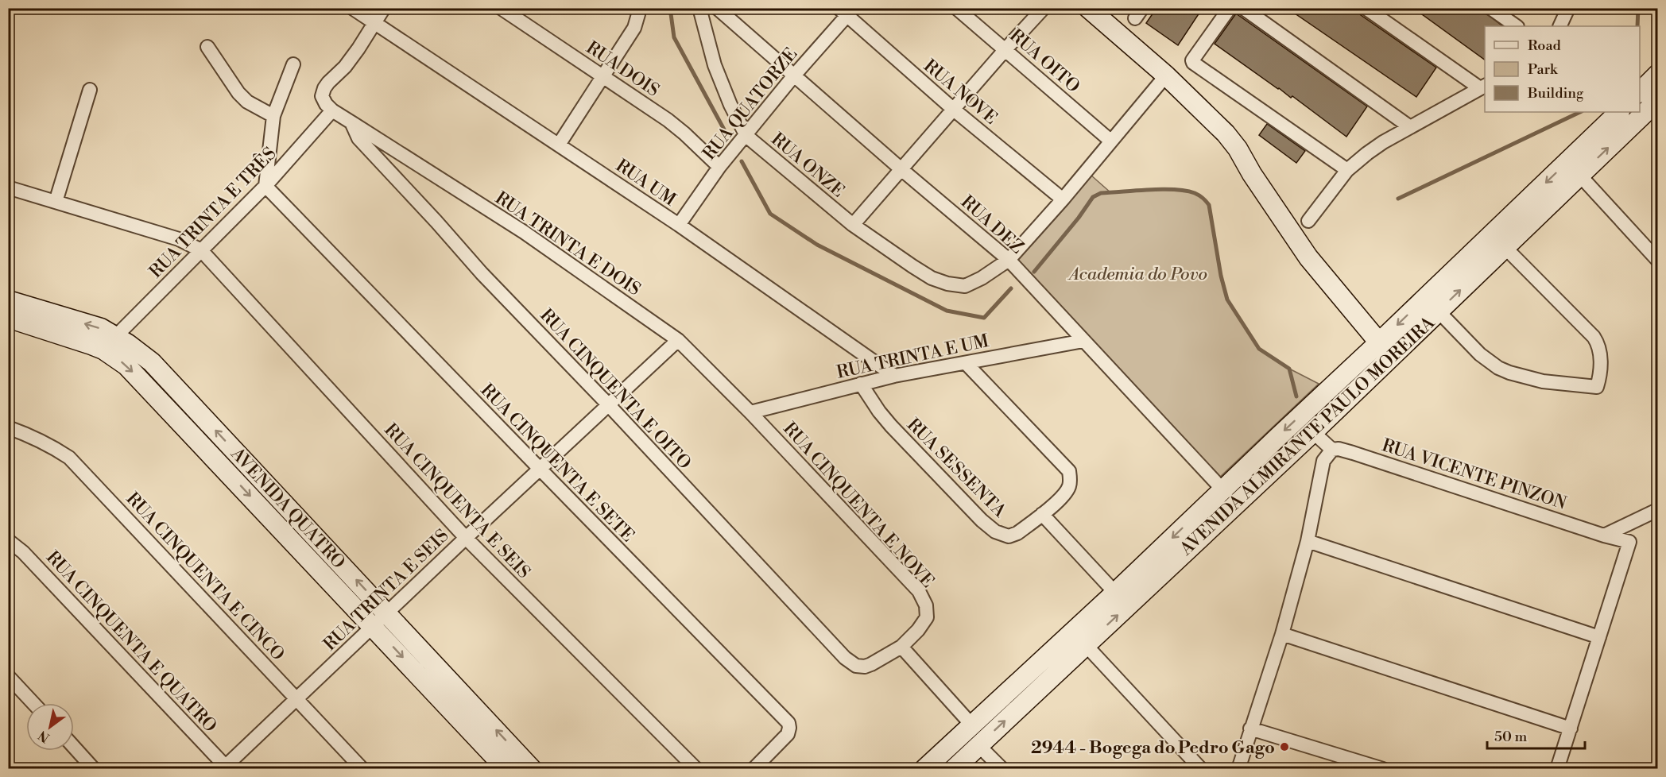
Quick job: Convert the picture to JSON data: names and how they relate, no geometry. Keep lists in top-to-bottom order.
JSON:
{
  "streets": {
    "main road": ["AVENIDA ALMIRANTE PAULO MOREIRA", "AVENIDA QUATRO"],
    "street": [
      "RUA OITO",
      "RUA DOIS",
      "RUA NOVE",
      "RUA QUATORZE",
      "RUA ONZE",
      "RUA UM",
      "RUA TRINTA E TRÊS",
      "RUA DEZ",
      "RUA TRINTA E DOIS",
      "RUA TRINTA E UM",
      "RUA CINQUENTA E OITO",
      "RUA CINQUENTA E SETE",
      "RUA SESSENTA",
      "RUA VICENTE PINZON",
      "RUA CINQUENTA E SEIS",
      "RUA CINQUENTA E NOVE",
      "RUA CINQUENTA E CINCO",
      "RUA TRINTA E SEIS",
      "RUA CINQUENTA E QUATRO"
    ]
  },
  "crossings": [
    ["RUA DOIS", "RUA QUATORZE"],
    ["RUA NOVE", "RUA QUATORZE"],
    ["RUA QUATORZE", "RUA ONZE"],
    ["RUA QUATORZE", "RUA UM"],
    ["RUA QUATORZE", "RUA DEZ"],
    ["RUA ONZE", "RUA DEZ"],
    ["RUA UM", "RUA TRINTA E UM"],
    ["RUA UM", "RUA CINQUENTA E OITO"],
    ["RUA TRINTA E TRÊS", "RUA CINQUENTA E OITO"],
    ["RUA TRINTA E TRÊS", "RUA CINQUENTA E SETE"],
    ["RUA TRINTA E TRÊS", "RUA CINQUENTA E SEIS"],
    ["RUA TRINTA E TRÊS", "AVENIDA QUATRO"],
    ["RUA DEZ", "RUA TRINTA E UM"],
    ["RUA DEZ", "AVENIDA ALMIRANTE PAULO MOREIRA"],
    ["RUA TRINTA E DOIS", "RUA TRINTA E UM"],
    ["RUA TRINTA E DOIS", "RUA CINQUENTA E OITO"],
    ["RUA TRINTA E DOIS", "RUA CINQUENTA E NOVE"],
    ["RUA TRINTA E DOIS", "RUA TRINTA E SEIS"],
    ["RUA TRINTA E UM", "RUA SESSENTA"],
    ["RUA TRINTA E UM", "RUA CINQUENTA E NOVE"],
    ["RUA CINQUENTA E OITO", "RUA CINQUENTA E NOVE"],
    ["RUA CINQUENTA E OITO", "RUA TRINTA E SEIS"],
    ["RUA CINQUENTA E SETE", "RUA TRINTA E SEIS"],
    ["RUA CINQUENTA E SEIS", "RUA TRINTA E SEIS"],
    ["AVENIDA QUATRO", "RUA TRINTA E SEIS"],
    ["RUA CINQUENTA E CINCO", "RUA TRINTA E SEIS"],
    ["RUA TRINTA E SEIS", "RUA CINQUENTA E QUATRO"]
  ],
  "parks": ["Academia do Povo"],
  "places": ["2944 - Bogega do Pedro Gago"],
  "legend": ["Road", "Park", "Building"],
  "scale_bar": "50 m",
  "north": "bottom left"
}
